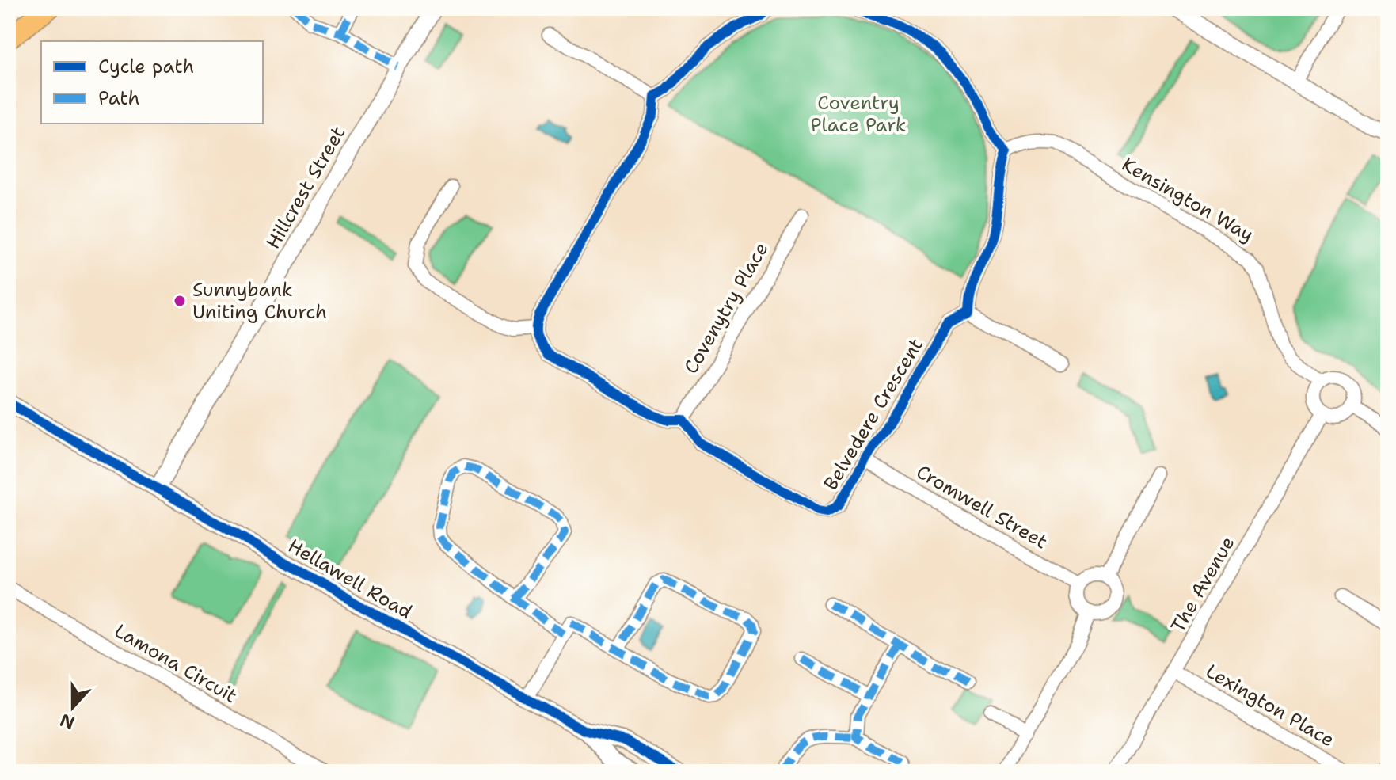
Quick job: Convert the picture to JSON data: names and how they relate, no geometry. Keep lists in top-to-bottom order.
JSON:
{
  "streets": {
    "street": [
      "Hillcrest Street",
      "Kensington Way",
      "Covenytry Place",
      "Belvedere Crescent",
      "Cromwell Street",
      "Hellawell Road",
      "The Avenue",
      "Lamona Circuit",
      "Lexington Place"
    ]
  },
  "crossings": [
    ["Hillcrest Street", "Hellawell Road"],
    ["Kensington Way", "The Avenue"],
    ["Covenytry Place", "Belvedere Crescent"],
    ["Belvedere Crescent", "Cromwell Street"],
    ["The Avenue", "Lexington Place"]
  ],
  "parks": ["Coventry Place Park"],
  "places": ["Sunnybank Uniting Church"],
  "legend": ["Cycle path", "Path"],
  "north": "bottom"
}
